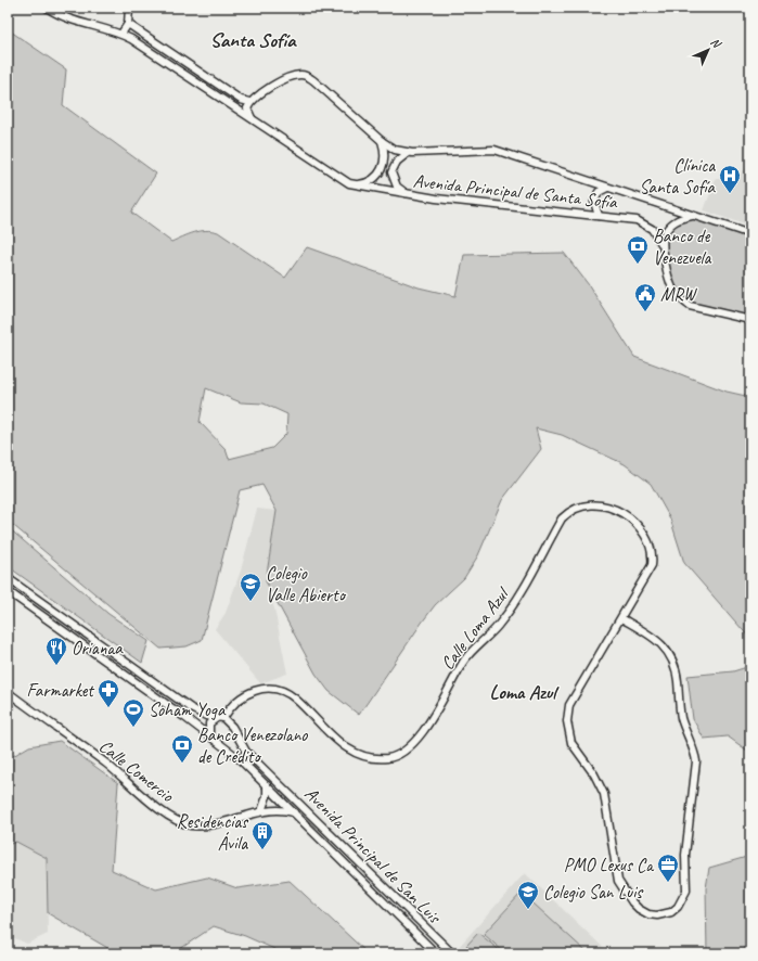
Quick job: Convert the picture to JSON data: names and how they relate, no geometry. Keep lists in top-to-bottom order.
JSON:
{
  "streets": {
    "street": [
      "Avenida Principal de Santa Sofía",
      "Calle Loma Azul",
      "Calle Comercio",
      "Avenida Principal de San Luis"
    ]
  },
  "crossings": [
    ["Calle Loma Azul", "Avenida Principal de San Luis"],
    ["Calle Comercio", "Avenida Principal de San Luis"]
  ],
  "districts": ["Santa Sofía", "Loma Azul"],
  "places": {
    "hospital": ["Clínica Santa Sofía"],
    "bank": ["Banco de Venezuela", "Banco Venezolano de Crédito"],
    "public building": ["MRW"],
    "school or university": ["Colegio Valle Abierto", "Colegio San Luis"],
    "restaurant": ["Orianaa"],
    "pharmacy": ["Farmarket"],
    "sports": ["Soham Yoga"],
    "building": ["Residencias Ávila"],
    "office": ["PMO Lexus Ca"]
  },
  "north": "top right"
}
